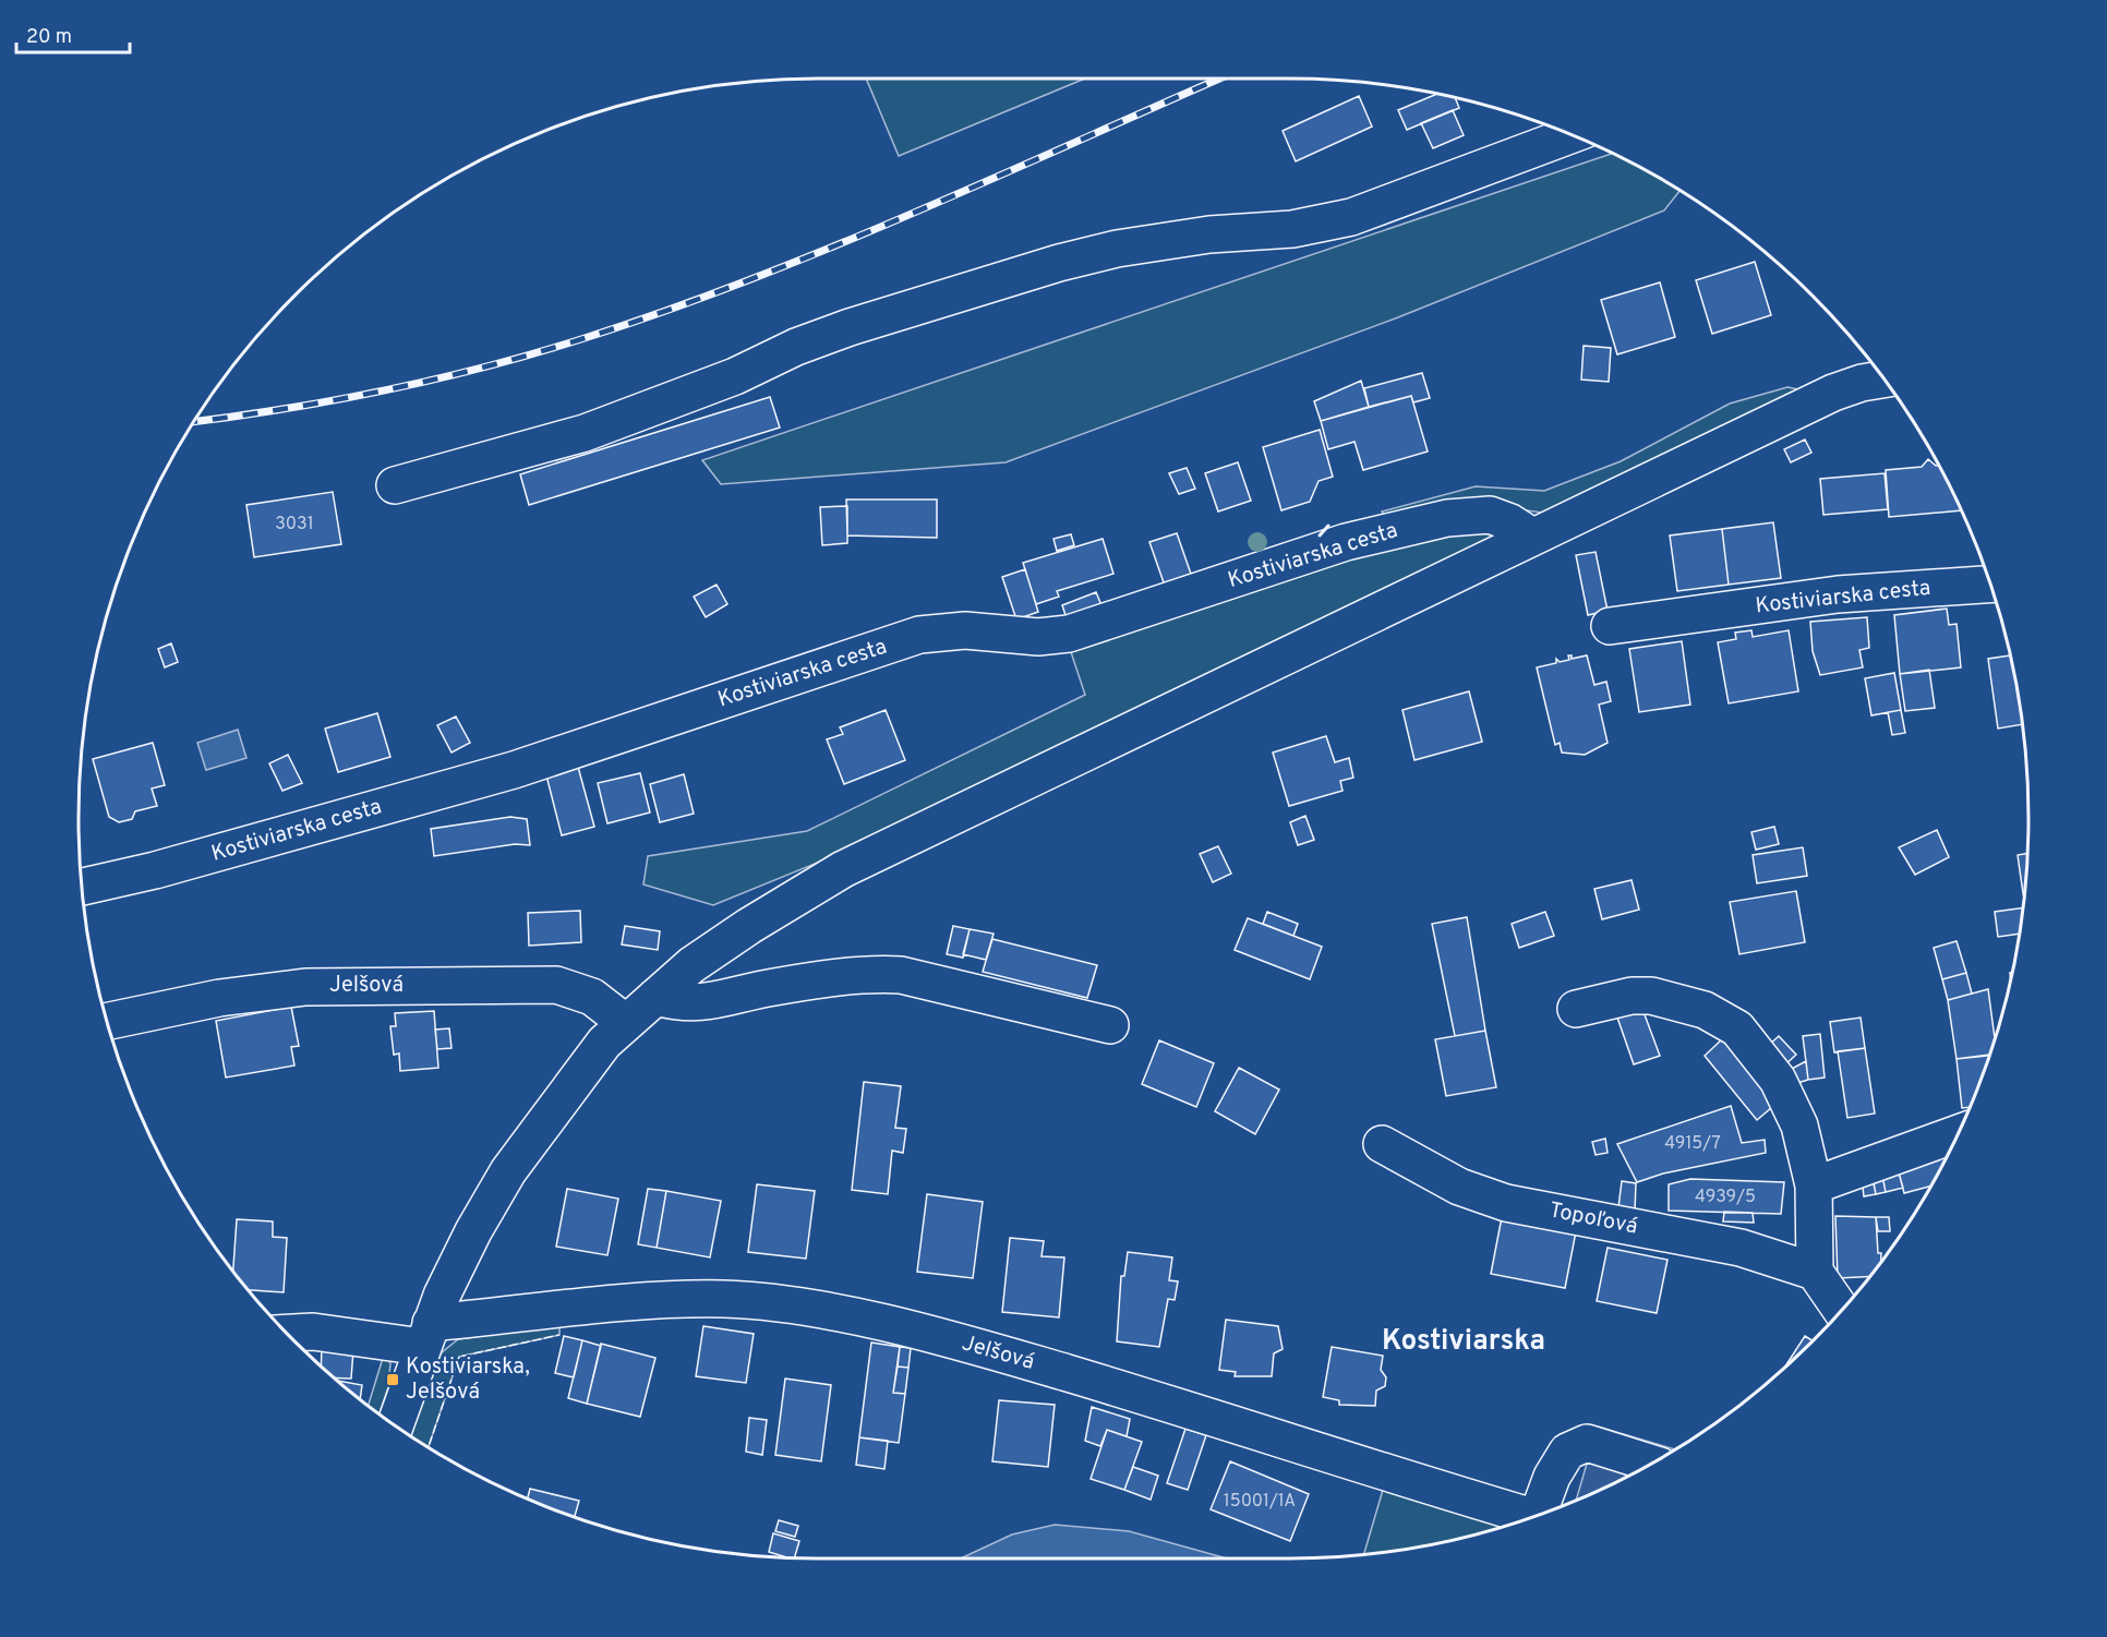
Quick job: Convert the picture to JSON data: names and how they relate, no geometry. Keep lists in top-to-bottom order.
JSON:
{
  "streets": {
    "street": ["Kostiviarska cesta", "Jelšová", "Topoľová"]
  },
  "districts": ["Kostiviarska"],
  "places": {
    "transit": ["Kostiviarska, Jelšová"]
  },
  "house_numbers": [
    "3031",
    "4915/7",
    "4939/5",
    "15001/1A"
  ],
  "scale_bar": "20 m"
}
